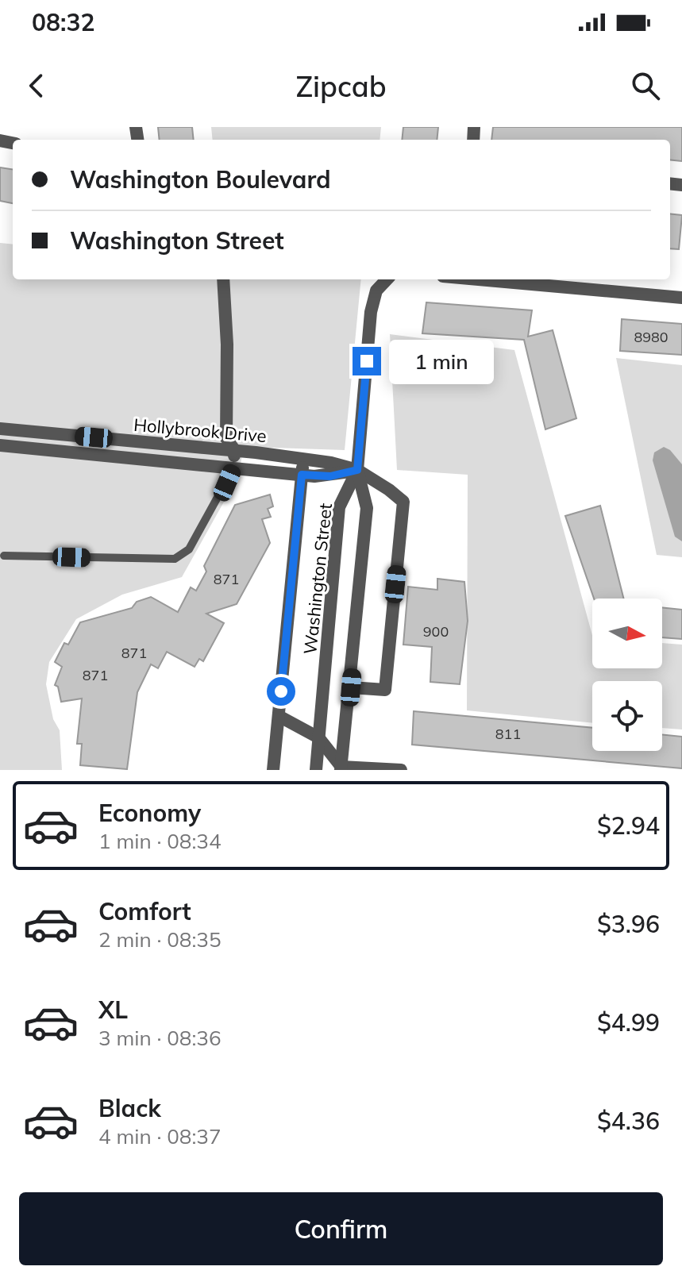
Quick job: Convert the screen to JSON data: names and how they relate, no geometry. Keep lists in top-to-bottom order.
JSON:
{
  "streets": {
    "street": ["Hollybrook Drive", "Washington Street"]
  },
  "crossings": [
    ["Hollybrook Drive", "Washington Street"]
  ],
  "house_numbers": [
    "8980",
    "871",
    "900",
    "871",
    "871",
    "811"
  ],
  "north": "right",
  "page": {
    "status": "08:32",
    "header": "Zipcab",
    "banner": ["Washington Boulevard", "Washington Street"],
    "bubble": "1 min",
    "list": [
      {
        "name": "Economy",
        "note": "1 min · 08:34",
        "value": "$2.94"
      },
      {
        "name": "Comfort",
        "note": "2 min · 08:35",
        "value": "$3.96"
      },
      {
        "name": "XL",
        "note": "3 min · 08:36",
        "value": "$4.99"
      },
      {
        "name": "Black",
        "note": "4 min · 08:37",
        "value": "$4.36"
      }
    ],
    "buttons": "Confirm"
  }
}
